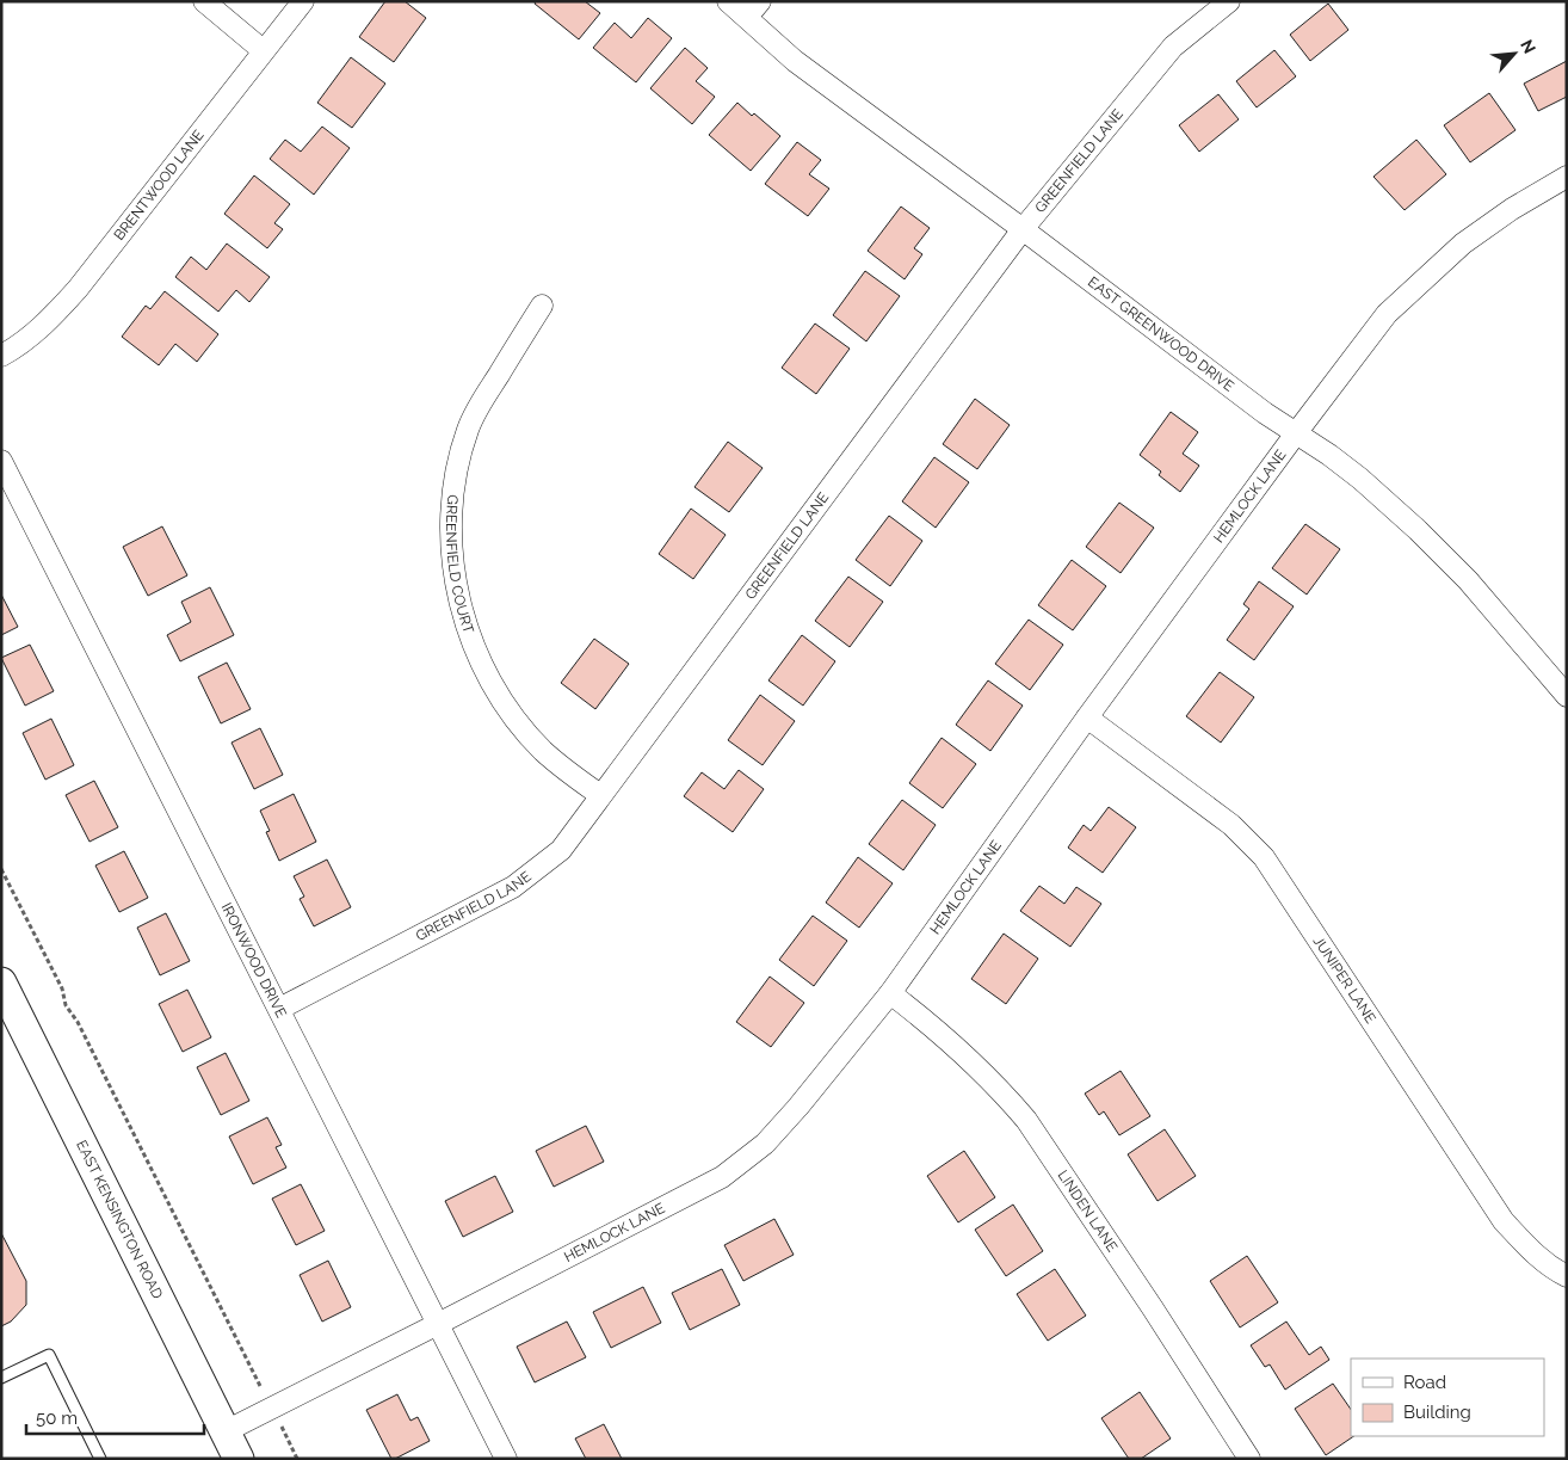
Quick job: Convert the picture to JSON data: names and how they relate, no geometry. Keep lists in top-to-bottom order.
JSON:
{
  "streets": {
    "main road": ["EAST KENSINGTON ROAD"],
    "street": [
      "GREENFIELD LANE",
      "BRENTWOOD LANE",
      "EAST GREENWOOD DRIVE",
      "HEMLOCK LANE",
      "GREENFIELD COURT",
      "IRONWOOD DRIVE",
      "JUNIPER LANE",
      "LINDEN LANE"
    ]
  },
  "crossings": [
    ["GREENFIELD LANE", "EAST GREENWOOD DRIVE"],
    ["GREENFIELD LANE", "GREENFIELD COURT"],
    ["GREENFIELD LANE", "IRONWOOD DRIVE"],
    ["EAST GREENWOOD DRIVE", "HEMLOCK LANE"],
    ["HEMLOCK LANE", "IRONWOOD DRIVE"],
    ["HEMLOCK LANE", "JUNIPER LANE"],
    ["HEMLOCK LANE", "LINDEN LANE"],
    ["HEMLOCK LANE", "EAST KENSINGTON ROAD"]
  ],
  "legend": ["Road", "Building"],
  "scale_bar": "50 m",
  "north": "top right"
}
